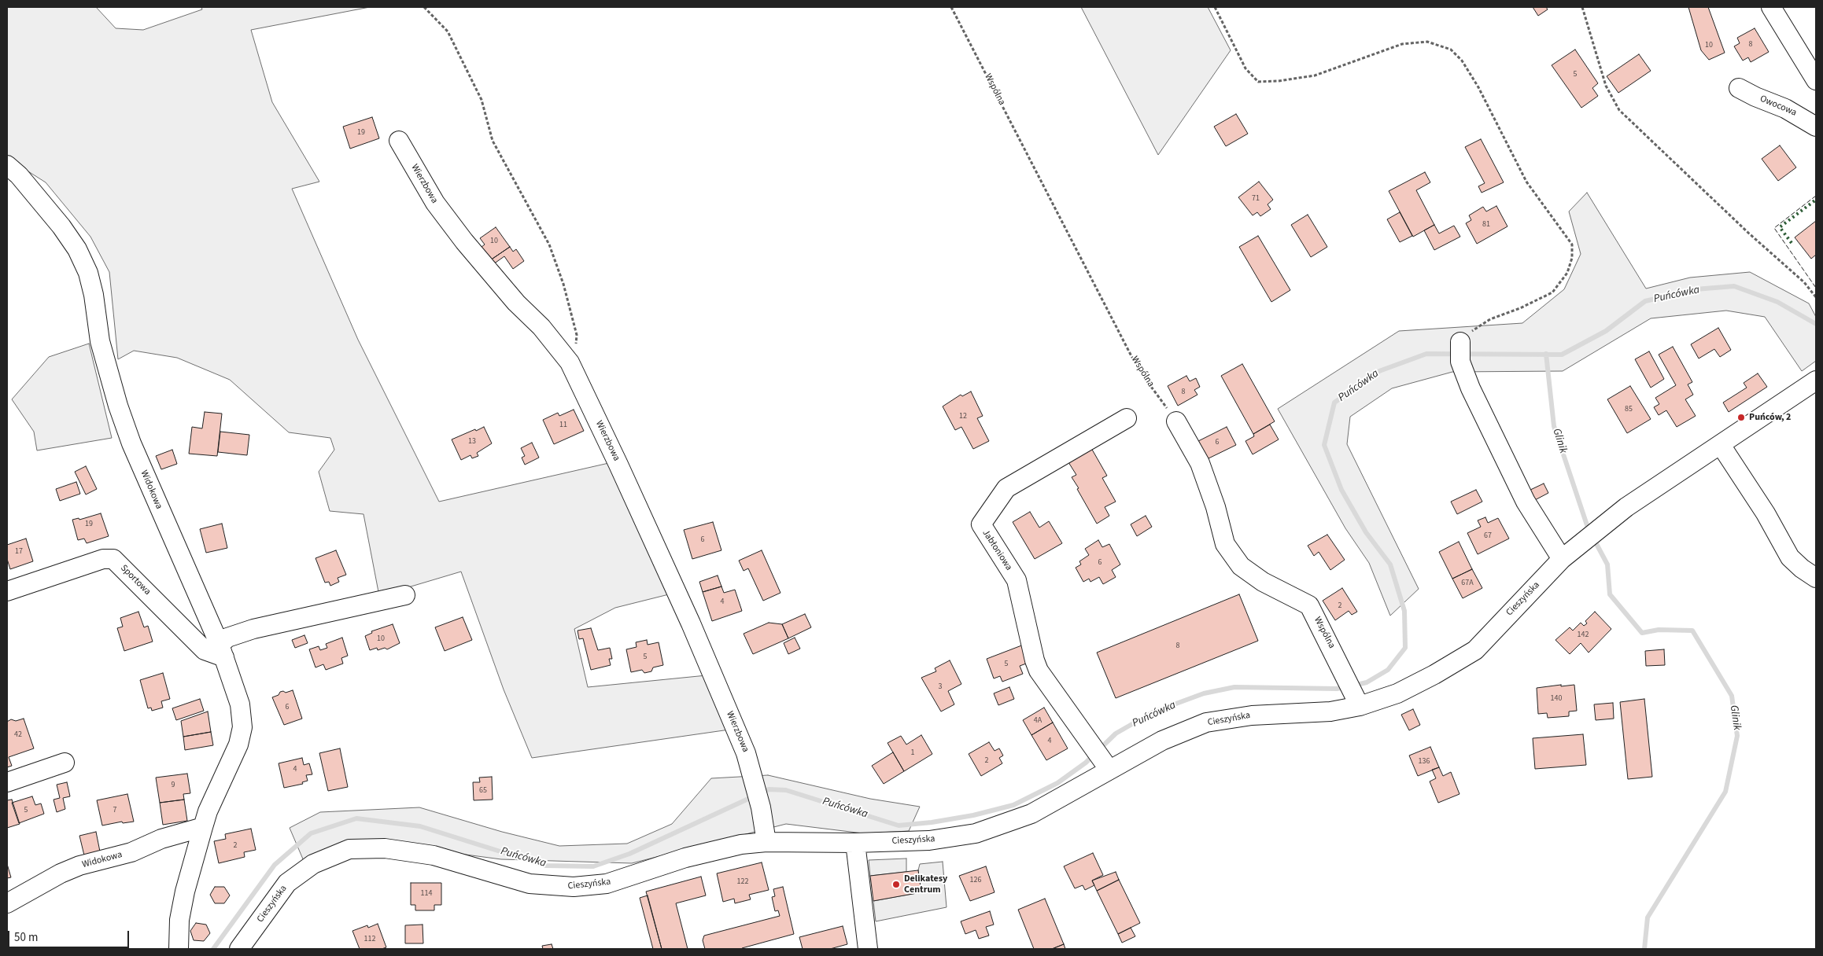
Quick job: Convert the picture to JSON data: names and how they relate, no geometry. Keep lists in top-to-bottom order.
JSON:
{
  "streets": {
    "street": [
      "Wspólna",
      "Owocowa",
      "Wierzbowa",
      "Widokowa",
      "Jabłoniowa",
      "Sportowa",
      "Cieszyńska"
    ]
  },
  "crossings": [
    ["Wspólna", "Cieszyńska"],
    ["Wierzbowa", "Cieszyńska"],
    ["Widokowa", "Sportowa"],
    ["Jabłoniowa", "Cieszyńska"]
  ],
  "water": ["Puńcówka", "Glinik"],
  "places": ["Puńców, 2", "Delikatesy Centrum"],
  "house_numbers": [
    "8",
    "10",
    "5",
    "19",
    "71",
    "81",
    "10",
    "8",
    "85",
    "12",
    "11",
    "13",
    "6",
    "19",
    "67",
    "6",
    "17",
    "6",
    "67A",
    "4",
    "2",
    "142",
    "10",
    "8",
    "5",
    "5",
    "3",
    "140",
    "6",
    "4A",
    "42",
    "4",
    "1",
    "2",
    "136",
    "4",
    "9",
    "65",
    "5",
    "7",
    "2",
    "126",
    "122",
    "114",
    "112"
  ],
  "scale_bar": "50 m"
}
